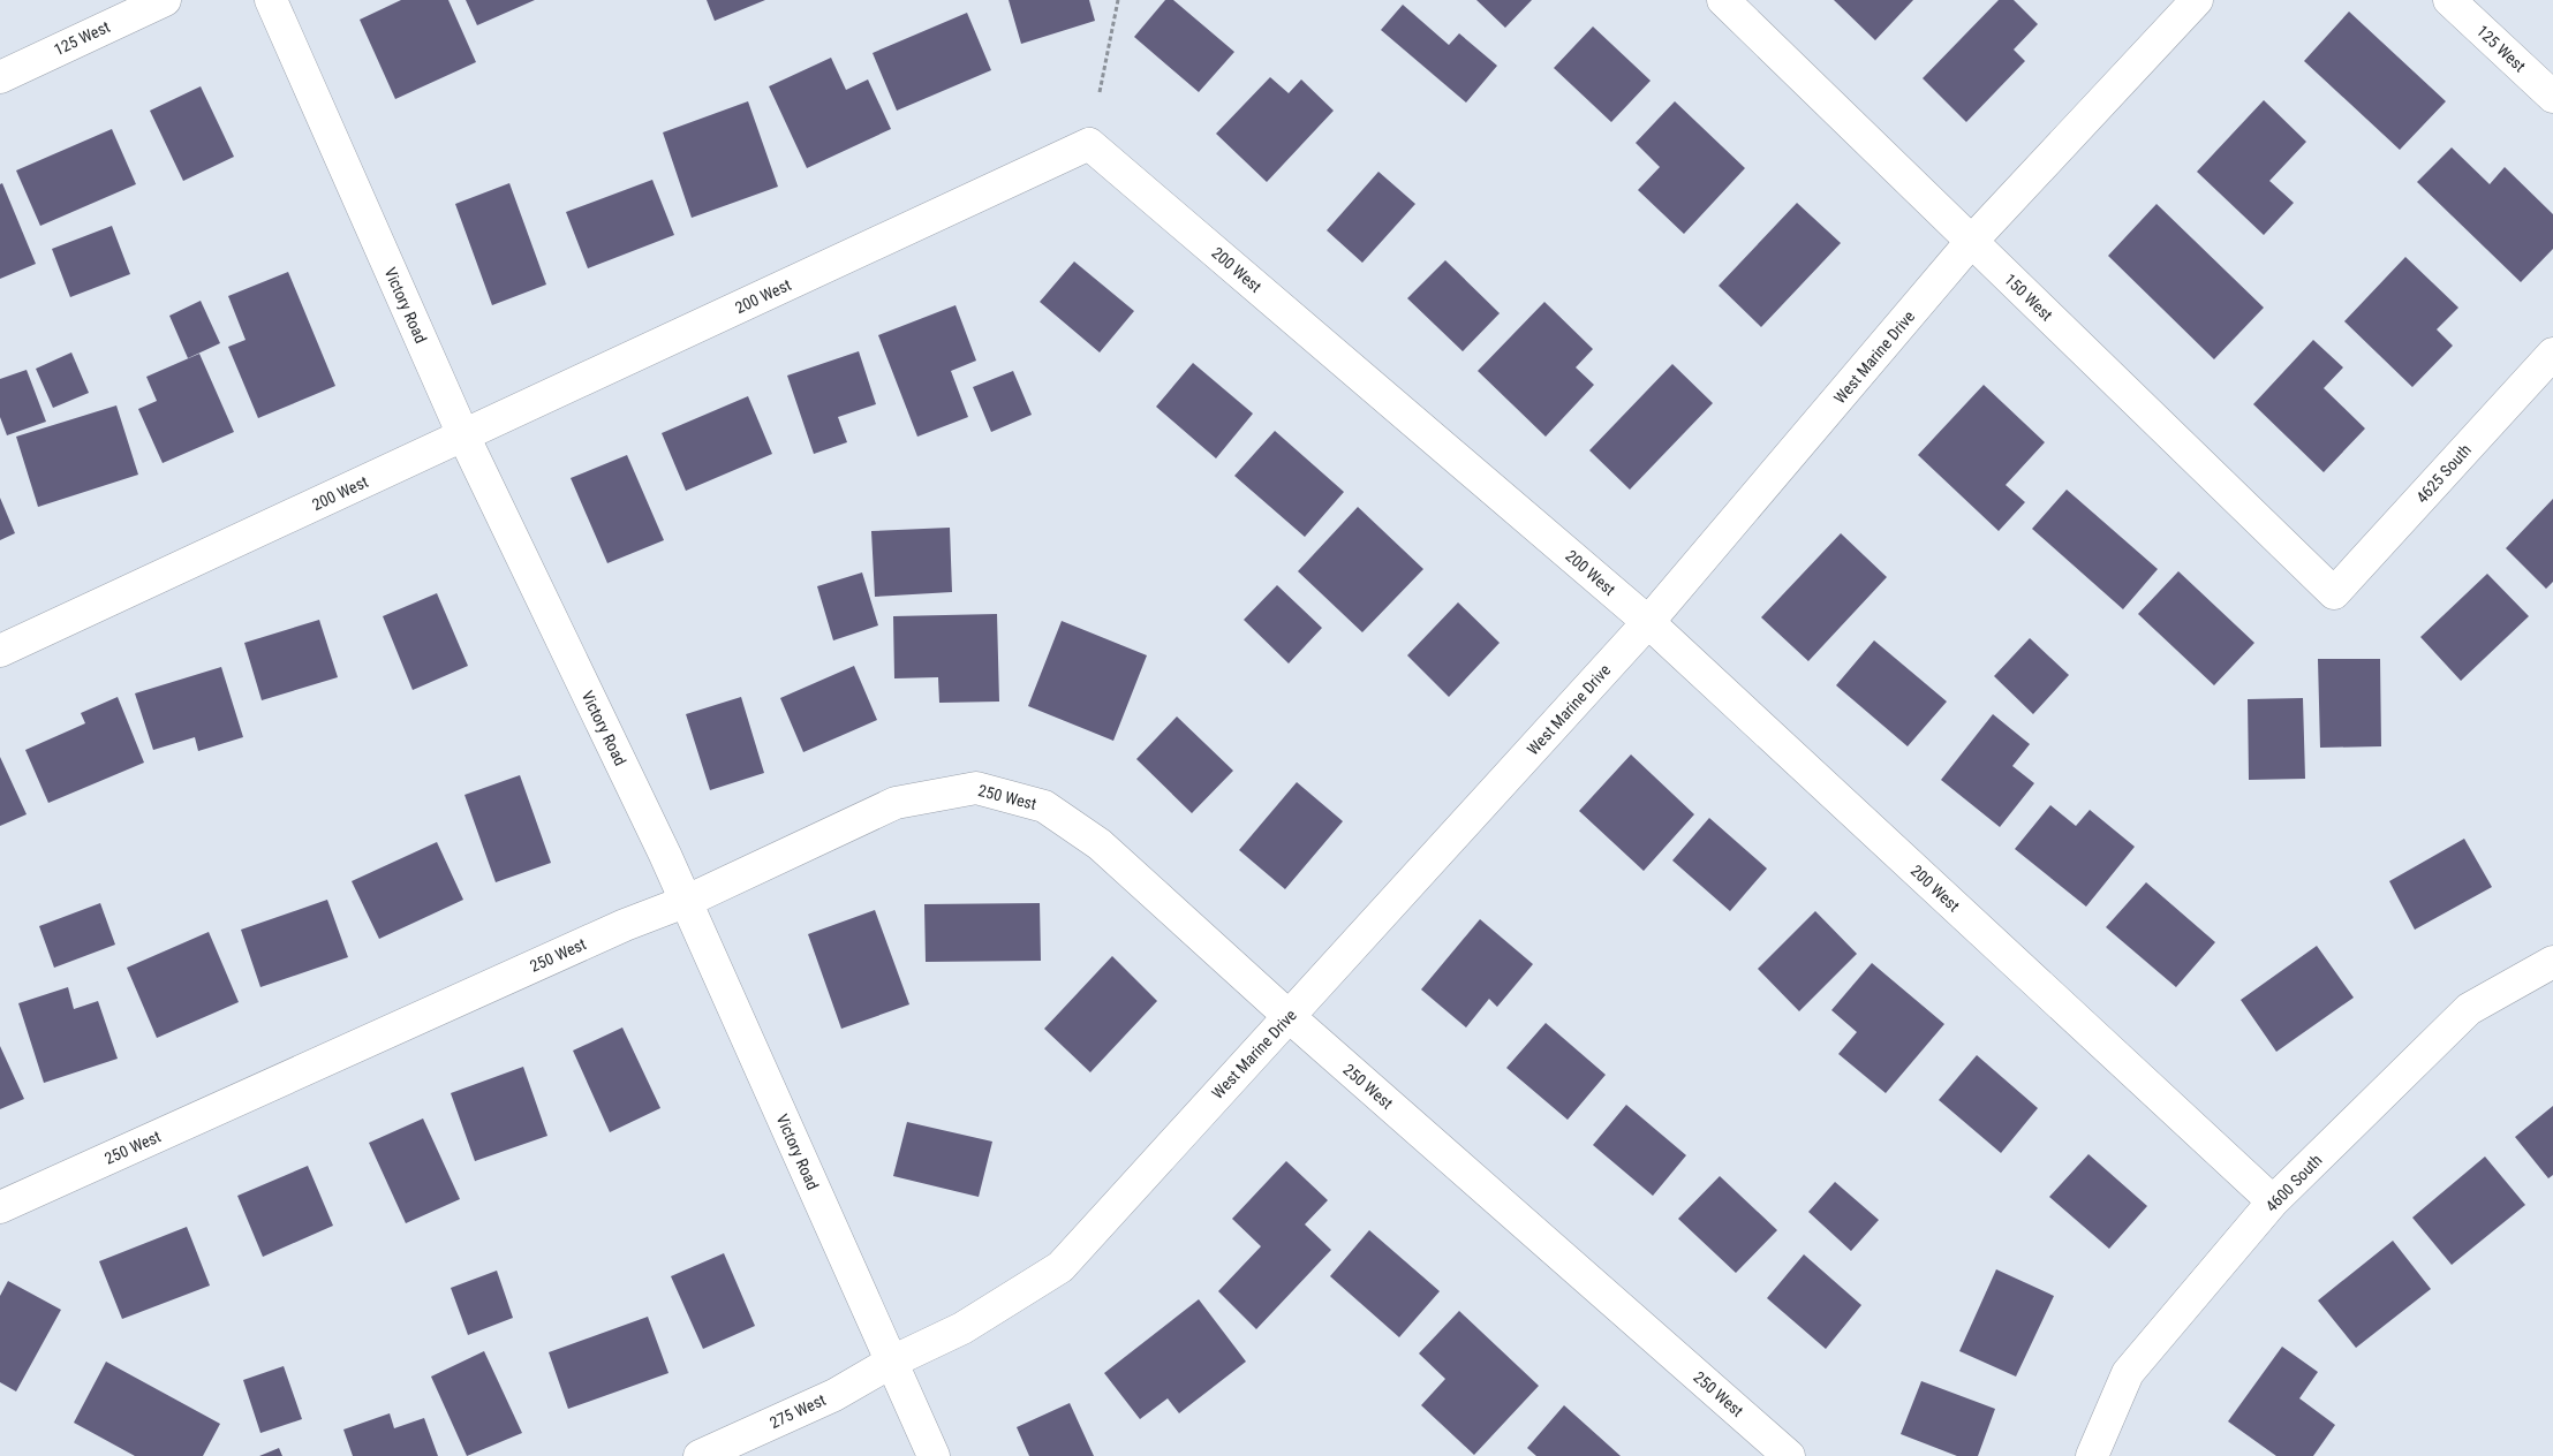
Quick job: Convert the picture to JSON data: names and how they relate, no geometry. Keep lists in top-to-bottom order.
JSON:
{
  "streets": {
    "street": [
      "125 West",
      "200 West",
      "150 West",
      "Victory Road",
      "West Marine Drive",
      "4625 South",
      "250 West",
      "4600 South",
      "275 West"
    ]
  },
  "crossings": [
    ["200 West", "Victory Road"],
    ["200 West", "West Marine Drive"],
    ["200 West", "4600 South"],
    ["150 West", "West Marine Drive"],
    ["150 West", "4625 South"],
    ["Victory Road", "West Marine Drive"],
    ["Victory Road", "250 West"],
    ["Victory Road", "275 West"],
    ["West Marine Drive", "250 West"],
    ["West Marine Drive", "275 West"]
  ]
}
